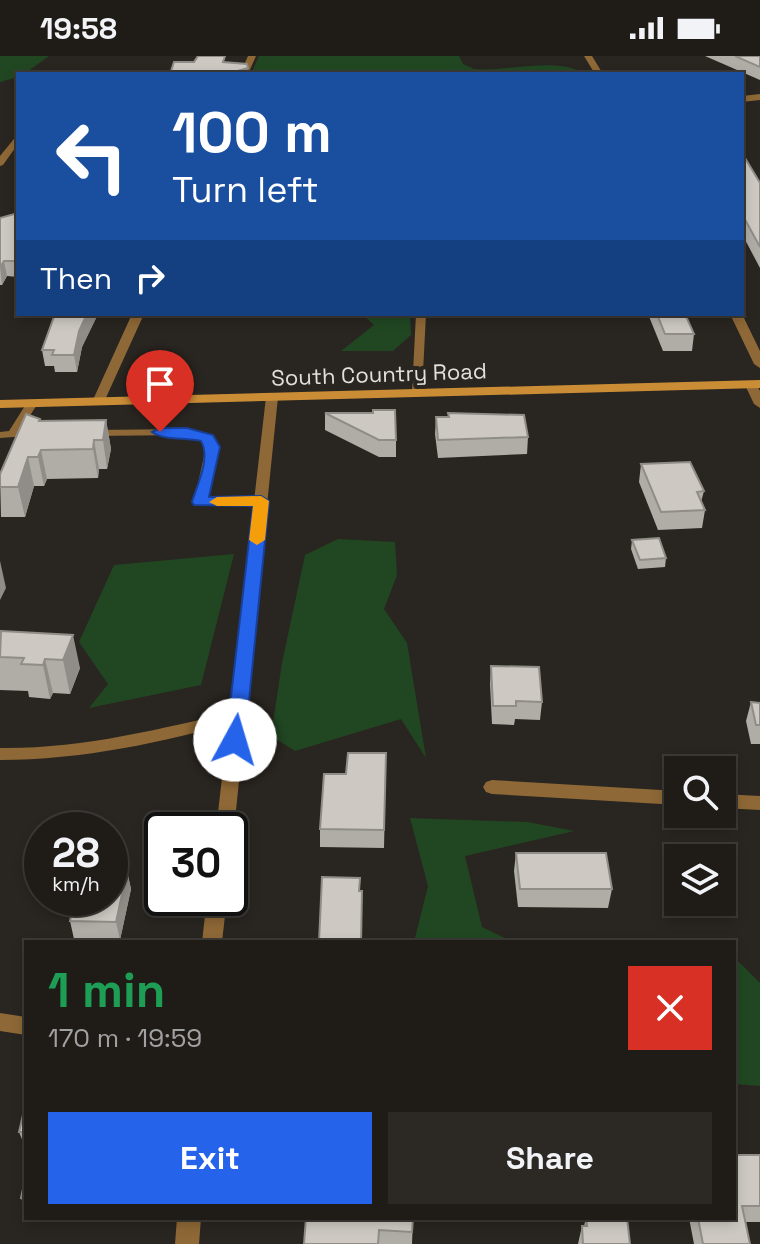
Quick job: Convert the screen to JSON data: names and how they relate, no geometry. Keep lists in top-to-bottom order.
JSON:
{
  "streets": {
    "main road": ["South Country Road"]
  },
  "page": {
    "status": "19:58",
    "turn": ["100 m", "Turn left"],
    "then": "Then",
    "speed": "28 km/h",
    "limit": "30",
    "heading": ["1 min", "170 m · 19:59"],
    "buttons": ["Exit", "Share"]
  }
}
